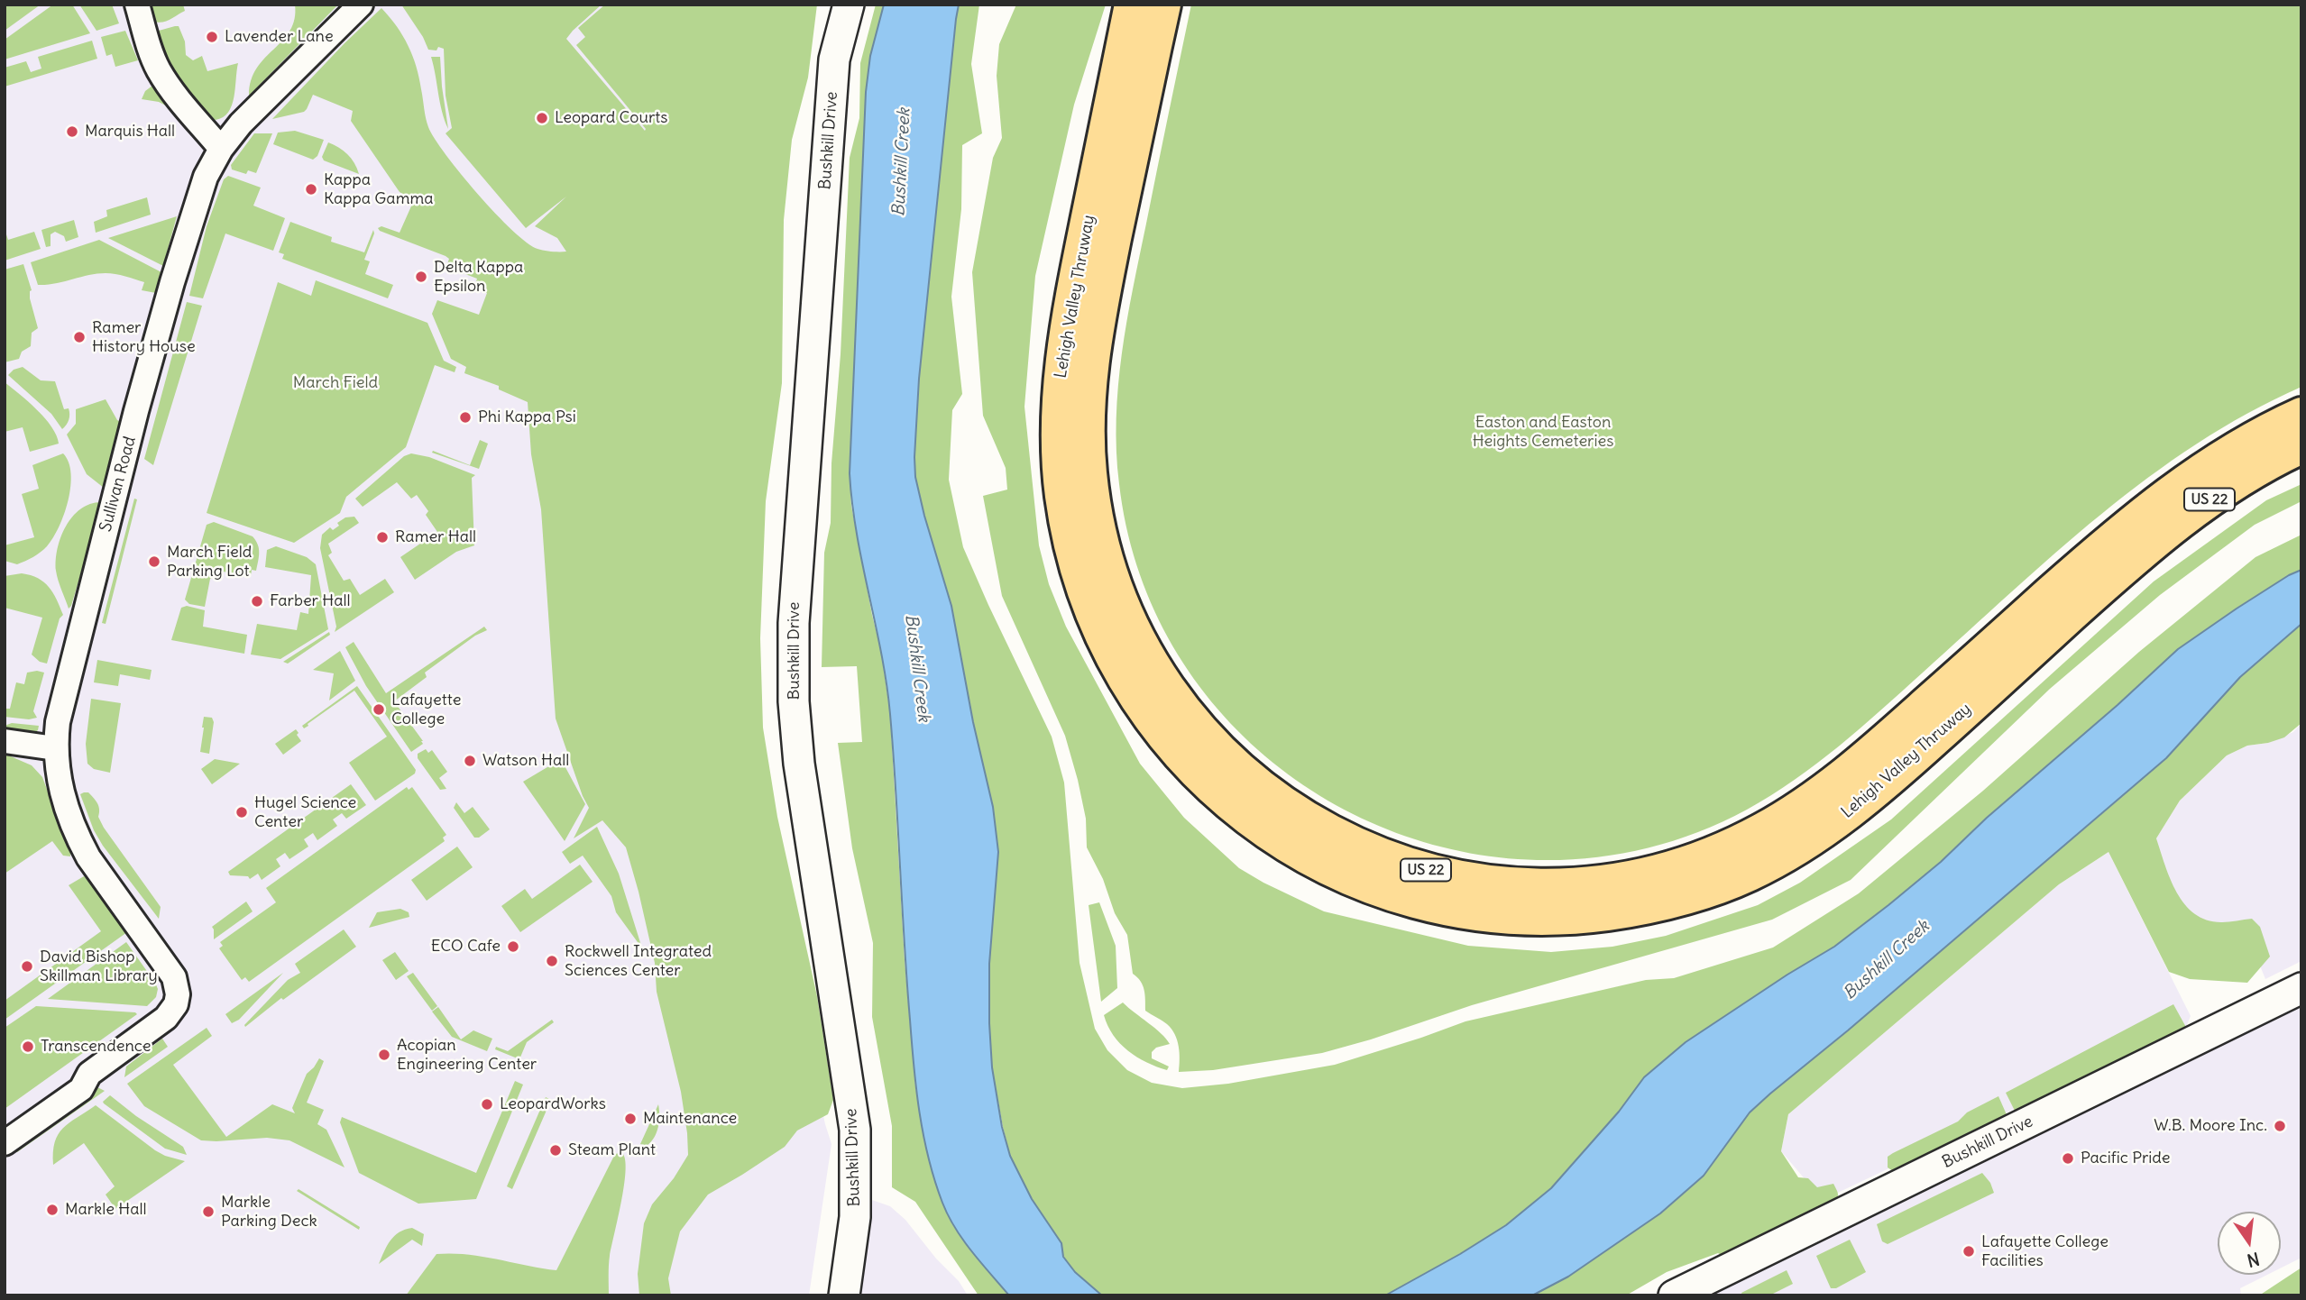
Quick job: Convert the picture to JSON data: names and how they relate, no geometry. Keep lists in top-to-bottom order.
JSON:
{
  "streets": {
    "highway": ["Lehigh Valley Thruway", "US 22"],
    "street": ["Bushkill Drive", "Sullivan Road"]
  },
  "water": ["Bushkill Creek"],
  "parks": ["March Field", "Easton and Easton Heights Cemeteries"],
  "places": [
    "Lavender Lane",
    "Leopard Courts",
    "Marquis Hall",
    "Kappa Kappa Gamma",
    "Delta Kappa Epsilon",
    "Ramer History House",
    "Phi Kappa Psi",
    "Ramer Hall",
    "March Field Parking Lot",
    "Farber Hall",
    "Lafayette College",
    "Watson Hall",
    "Hugel Science Center",
    "ECO Cafe",
    "Rockwell Integrated Sciences Center",
    "David Bishop Skillman Library",
    "Transcendence",
    "Acopian Engineering Center",
    "LeopardWorks",
    "Maintenance",
    "W.B. Moore Inc.",
    "Steam Plant",
    "Pacific Pride",
    "Markle Hall",
    "Markle Parking Deck",
    "Lafayette College Facilities"
  ],
  "north": "bottom"
}
